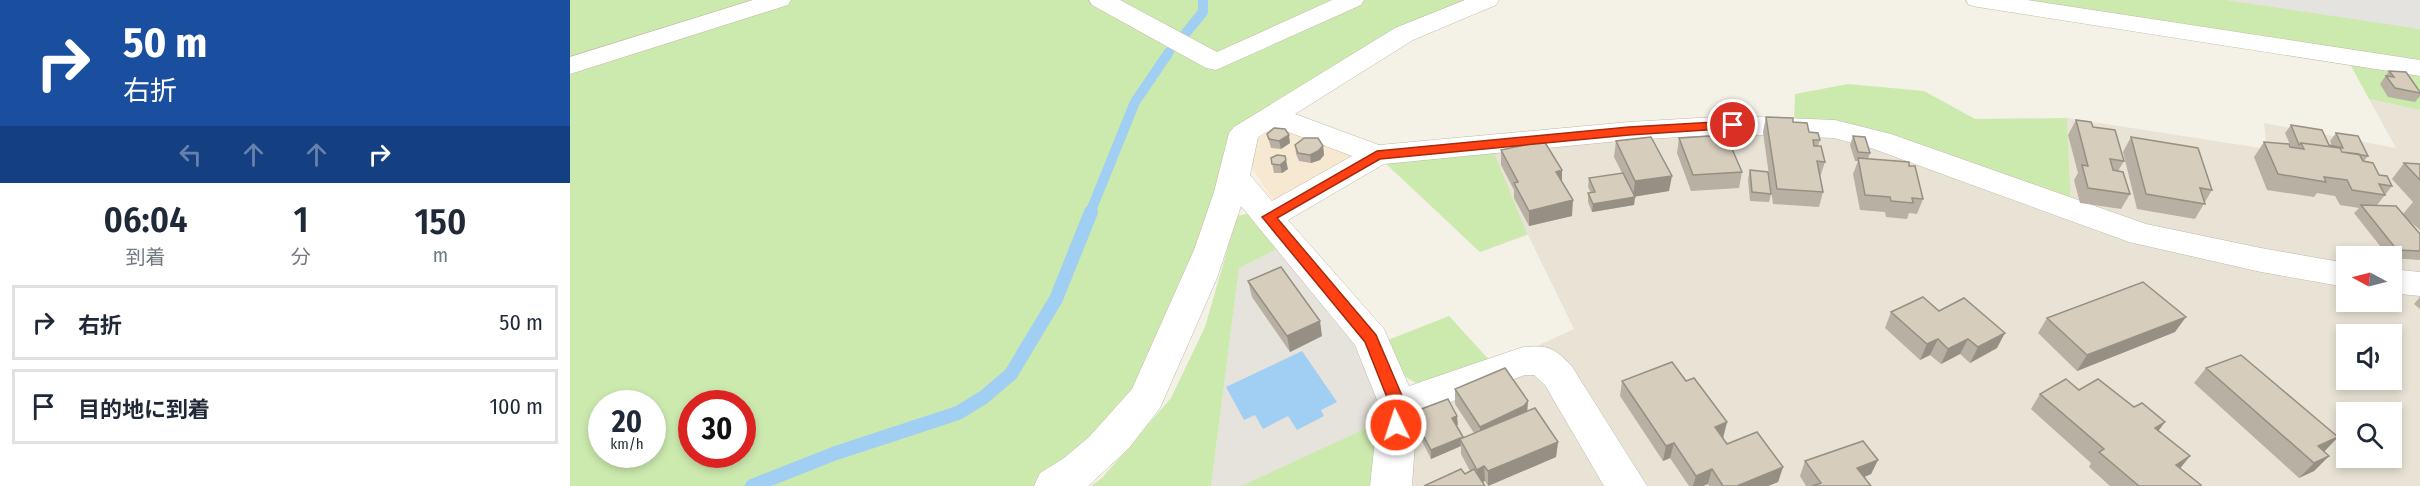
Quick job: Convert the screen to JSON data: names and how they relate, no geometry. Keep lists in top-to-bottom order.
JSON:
{
  "north": "left",
  "page": {
    "turn": ["50 m", "右折"],
    "eta": [
      "06:04",
      "到着",
      "1",
      "分",
      "150",
      "m"
    ],
    "list": [
      {
        "name": "右折",
        "value": "50 m"
      },
      {
        "name": "目的地に到着",
        "value": "100 m"
      }
    ],
    "speed": "20 km/h",
    "limit": "30"
  }
}
